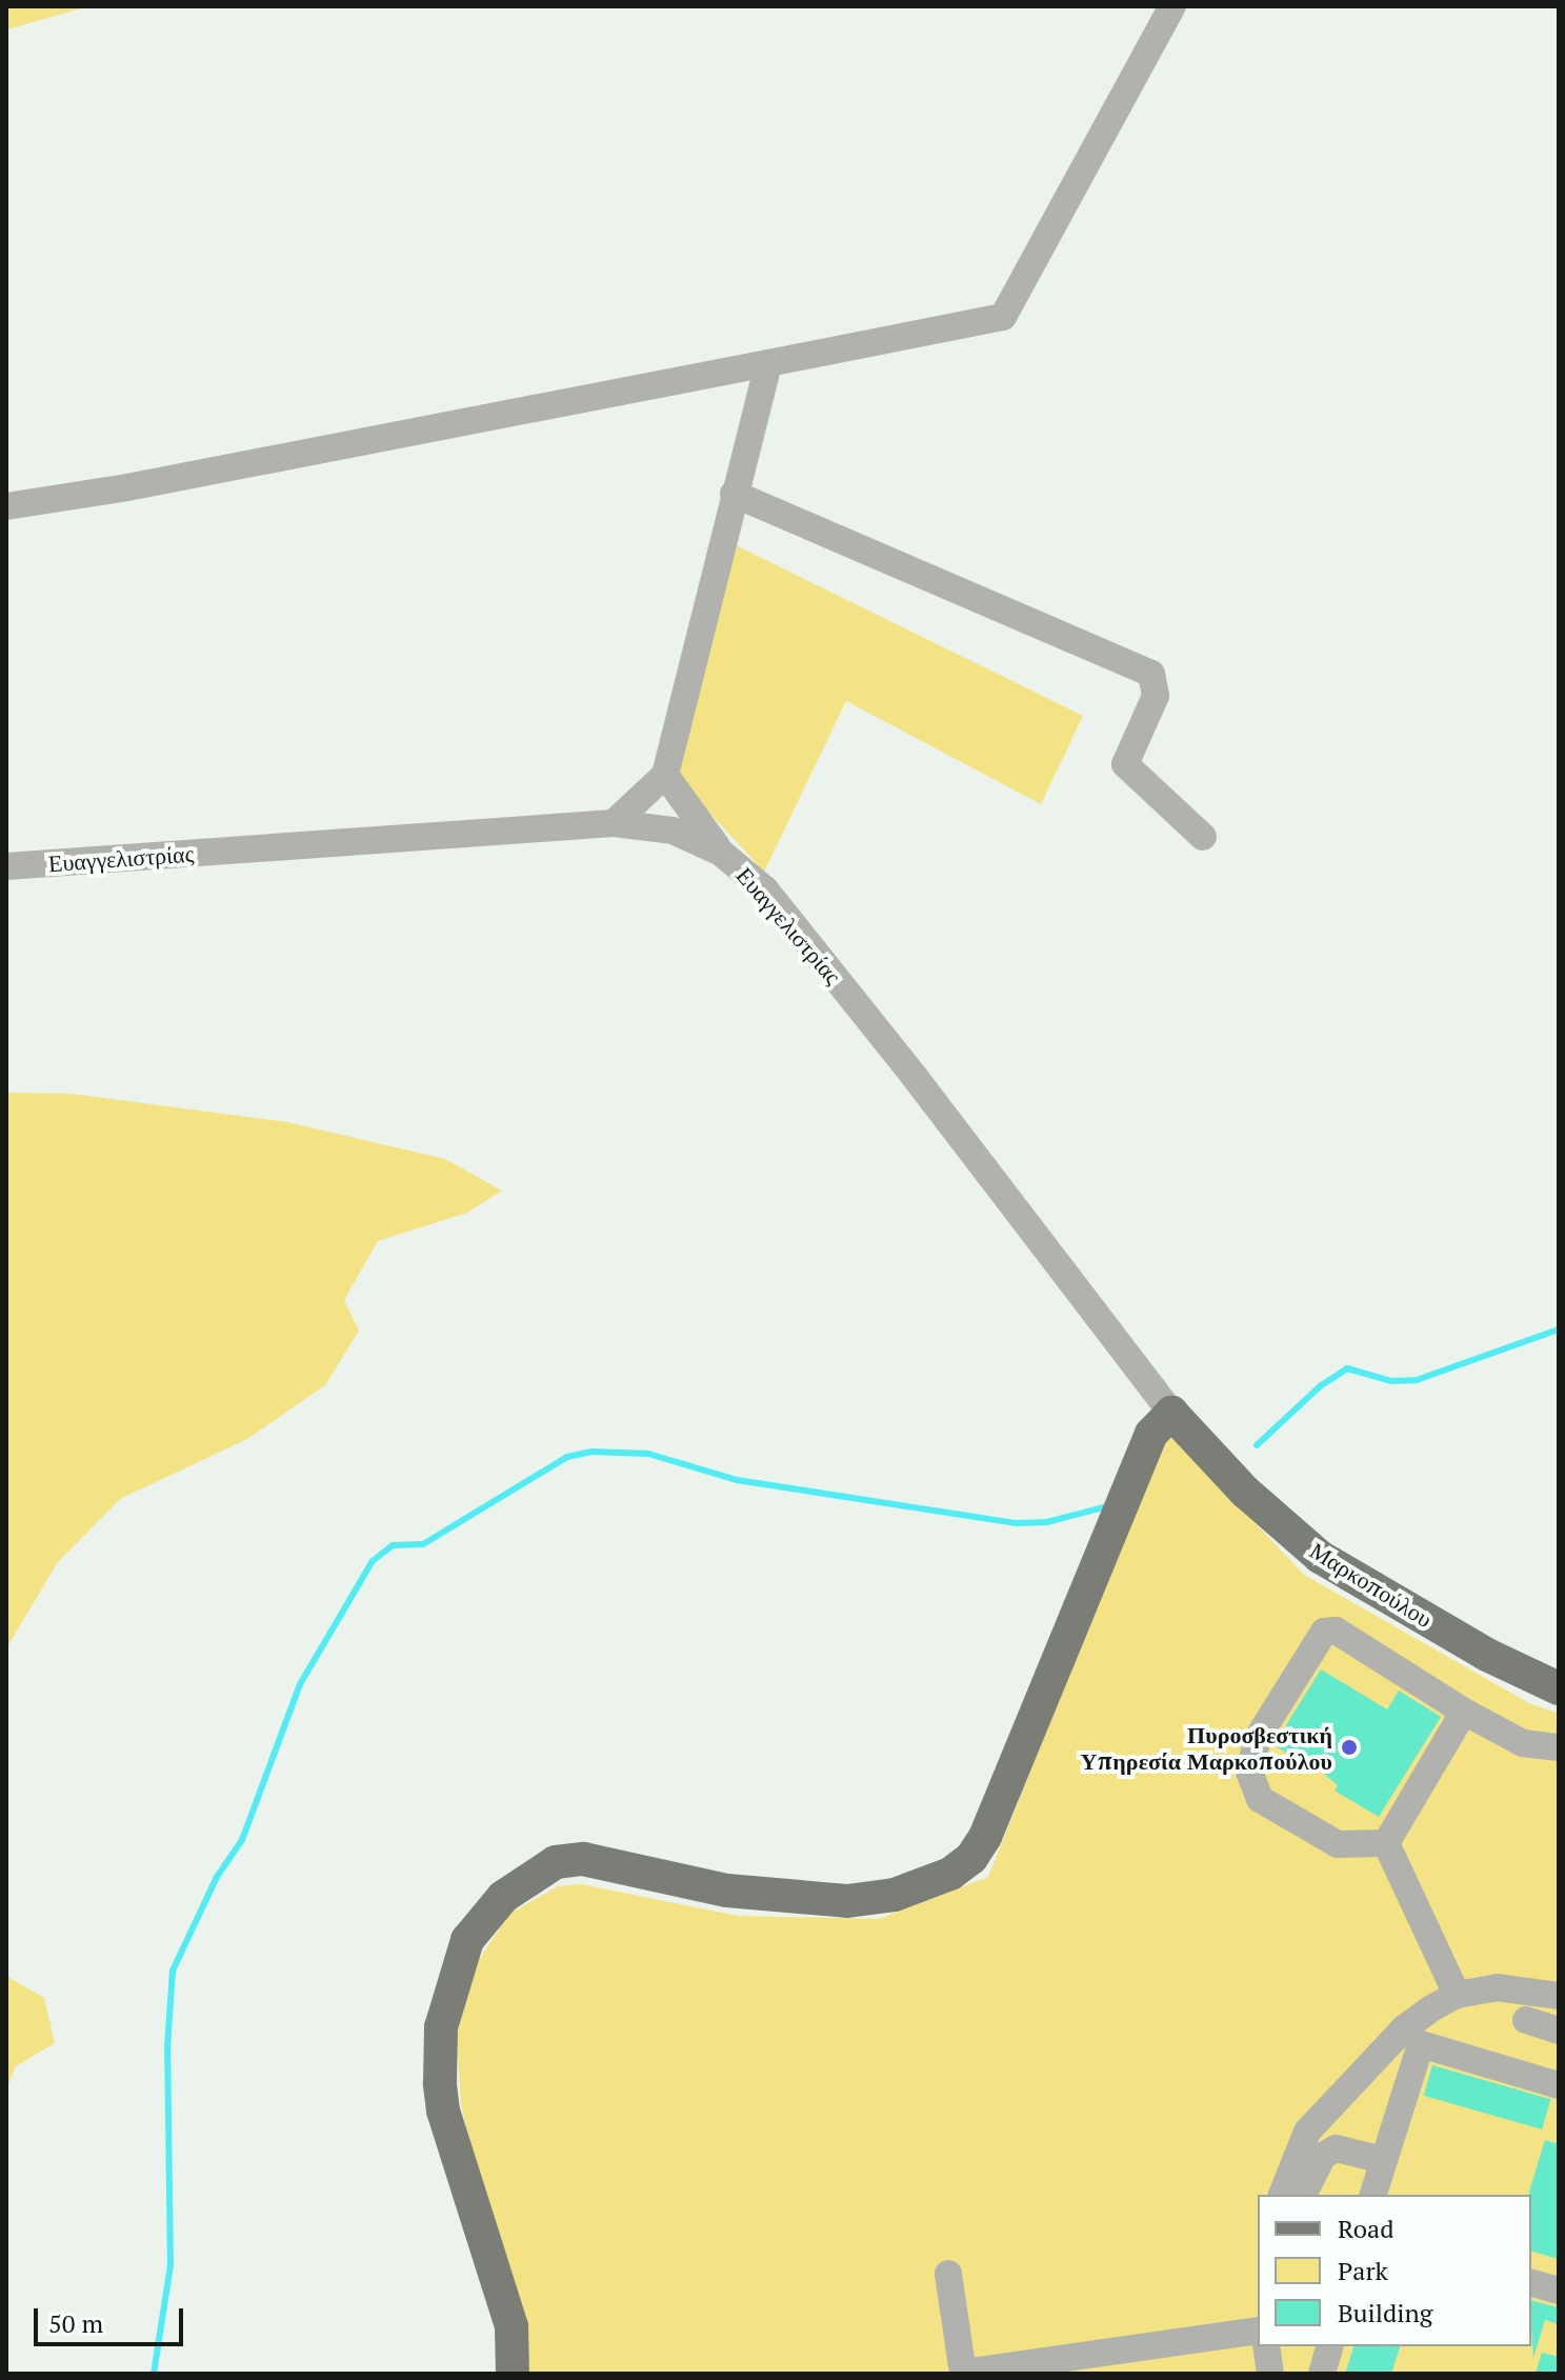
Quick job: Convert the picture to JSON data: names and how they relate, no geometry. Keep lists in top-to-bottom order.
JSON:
{
  "streets": {
    "main road": ["Μαρκοπούλου"],
    "street": ["Ευαγγελιστρίας"]
  },
  "crossings": [
    ["Ευαγγελιστρίας", "Μαρκοπούλου"]
  ],
  "places": ["Πυροσβεστική Υπηρεσία Μαρκοπούλου"],
  "legend": ["Road", "Park", "Building"],
  "scale_bar": "50 m"
}
